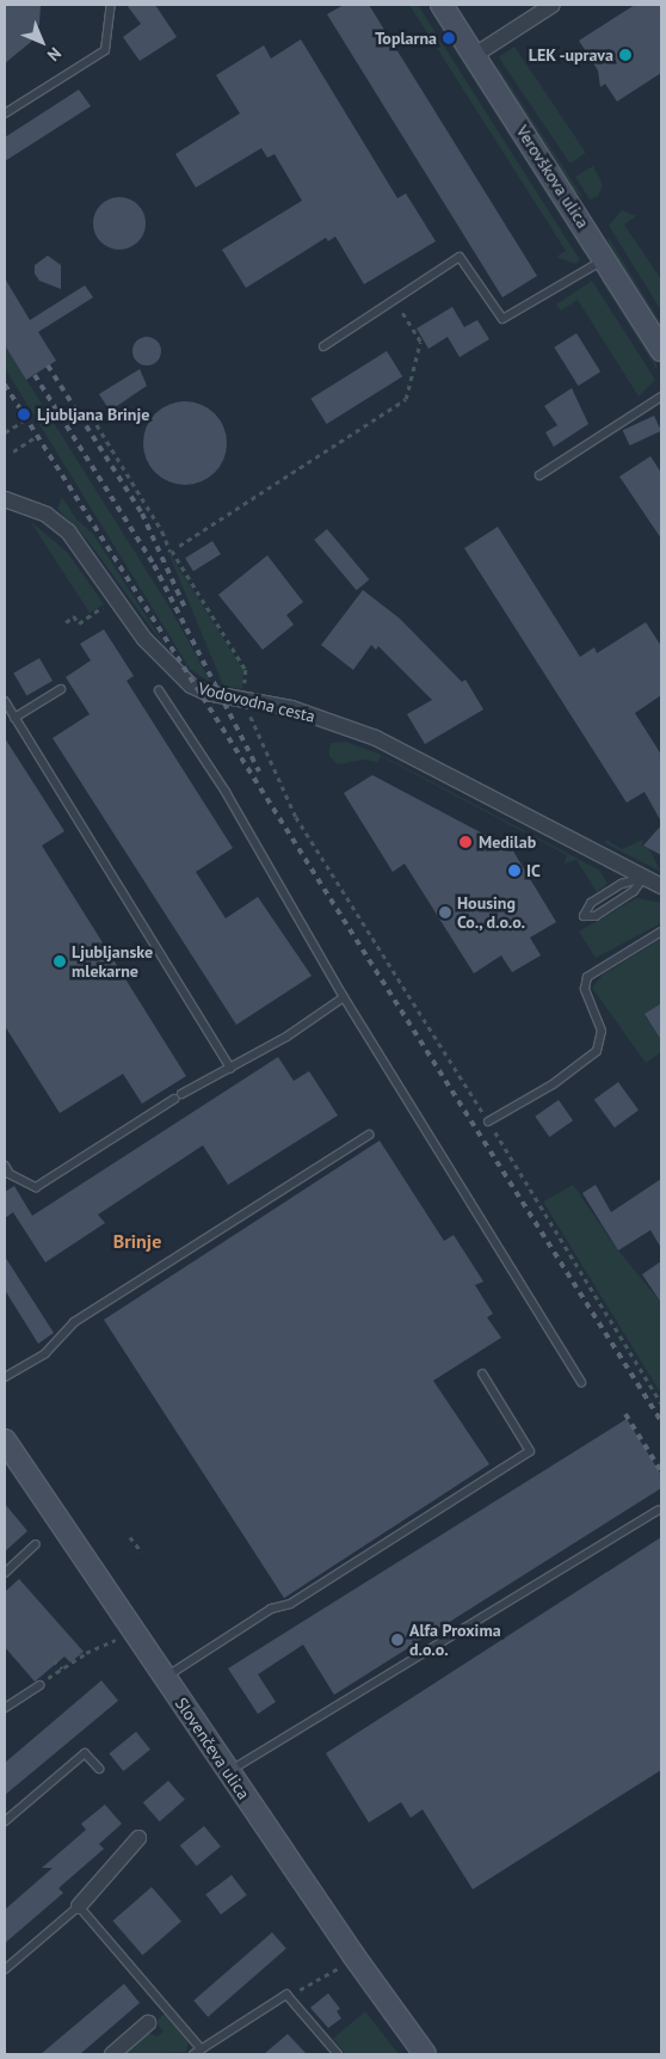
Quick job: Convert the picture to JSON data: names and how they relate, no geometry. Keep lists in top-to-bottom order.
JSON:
{
  "streets": {
    "street": ["Verovškova ulica", "Vodovodna cesta", "Slovenčeva ulica"]
  },
  "districts": ["Brinje"],
  "places": [
    "Toplarna",
    "LEK -uprava",
    "Ljubljana Brinje",
    "Medilab",
    "IC",
    "Housing Co., d.o.o.",
    "Ljubljanske mlekarne",
    "Alfa Proxima d.o.o."
  ],
  "north": "bottom right"
}
